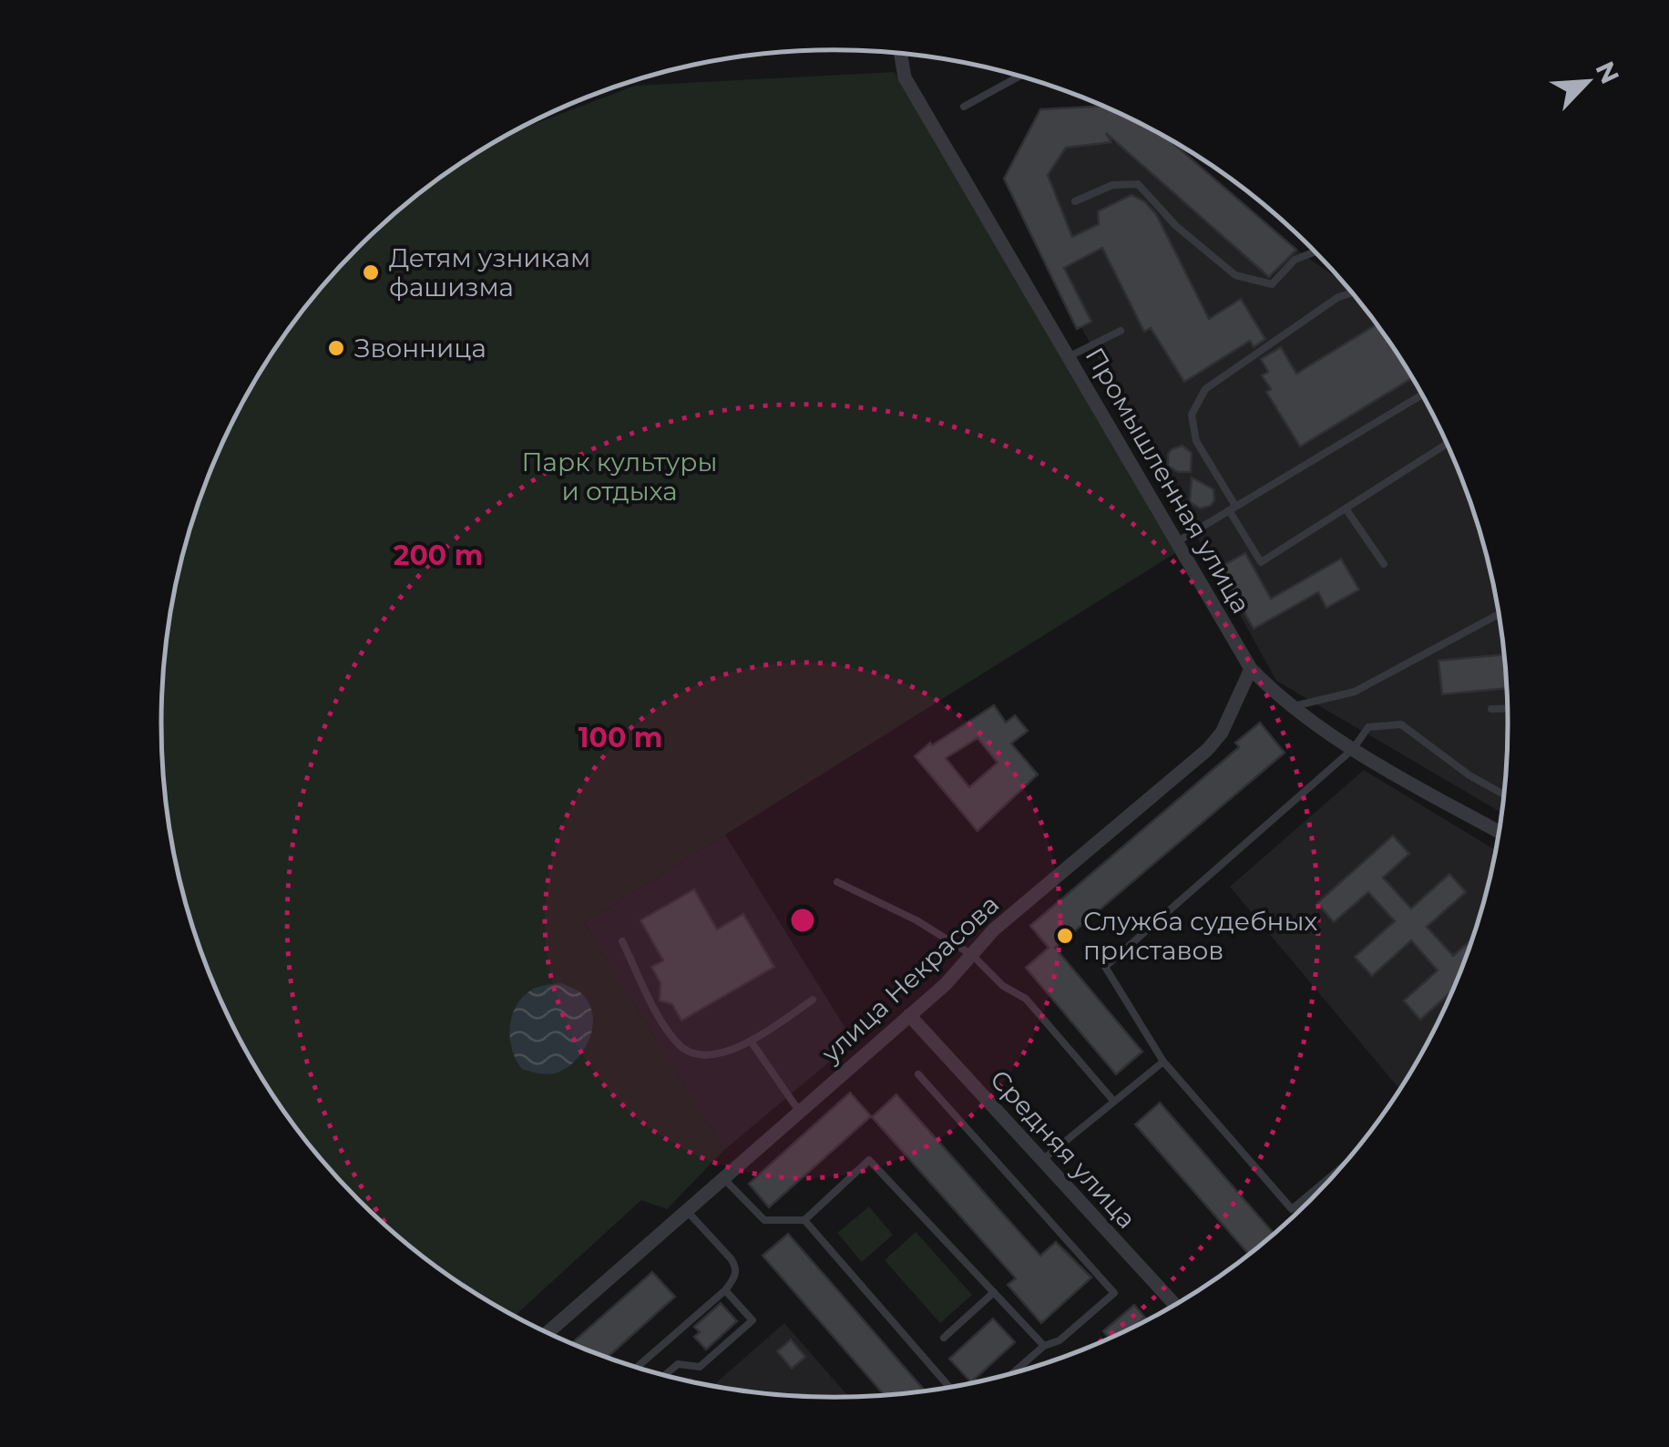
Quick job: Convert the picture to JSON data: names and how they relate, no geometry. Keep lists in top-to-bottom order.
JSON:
{
  "streets": {
    "street": ["Промышленная улица", "улица Некрасова", "Средняя улица"]
  },
  "crossings": [
    ["Промышленная улица", "улица Некрасова"],
    ["улица Некрасова", "Средняя улица"]
  ],
  "parks": ["Парк культуры и отдыха"],
  "places": ["Детям узникам фашизма", "Звонница", "Служба судебных приставов"],
  "north": "top right",
  "rings": ["200 m", "100 m"]
}
